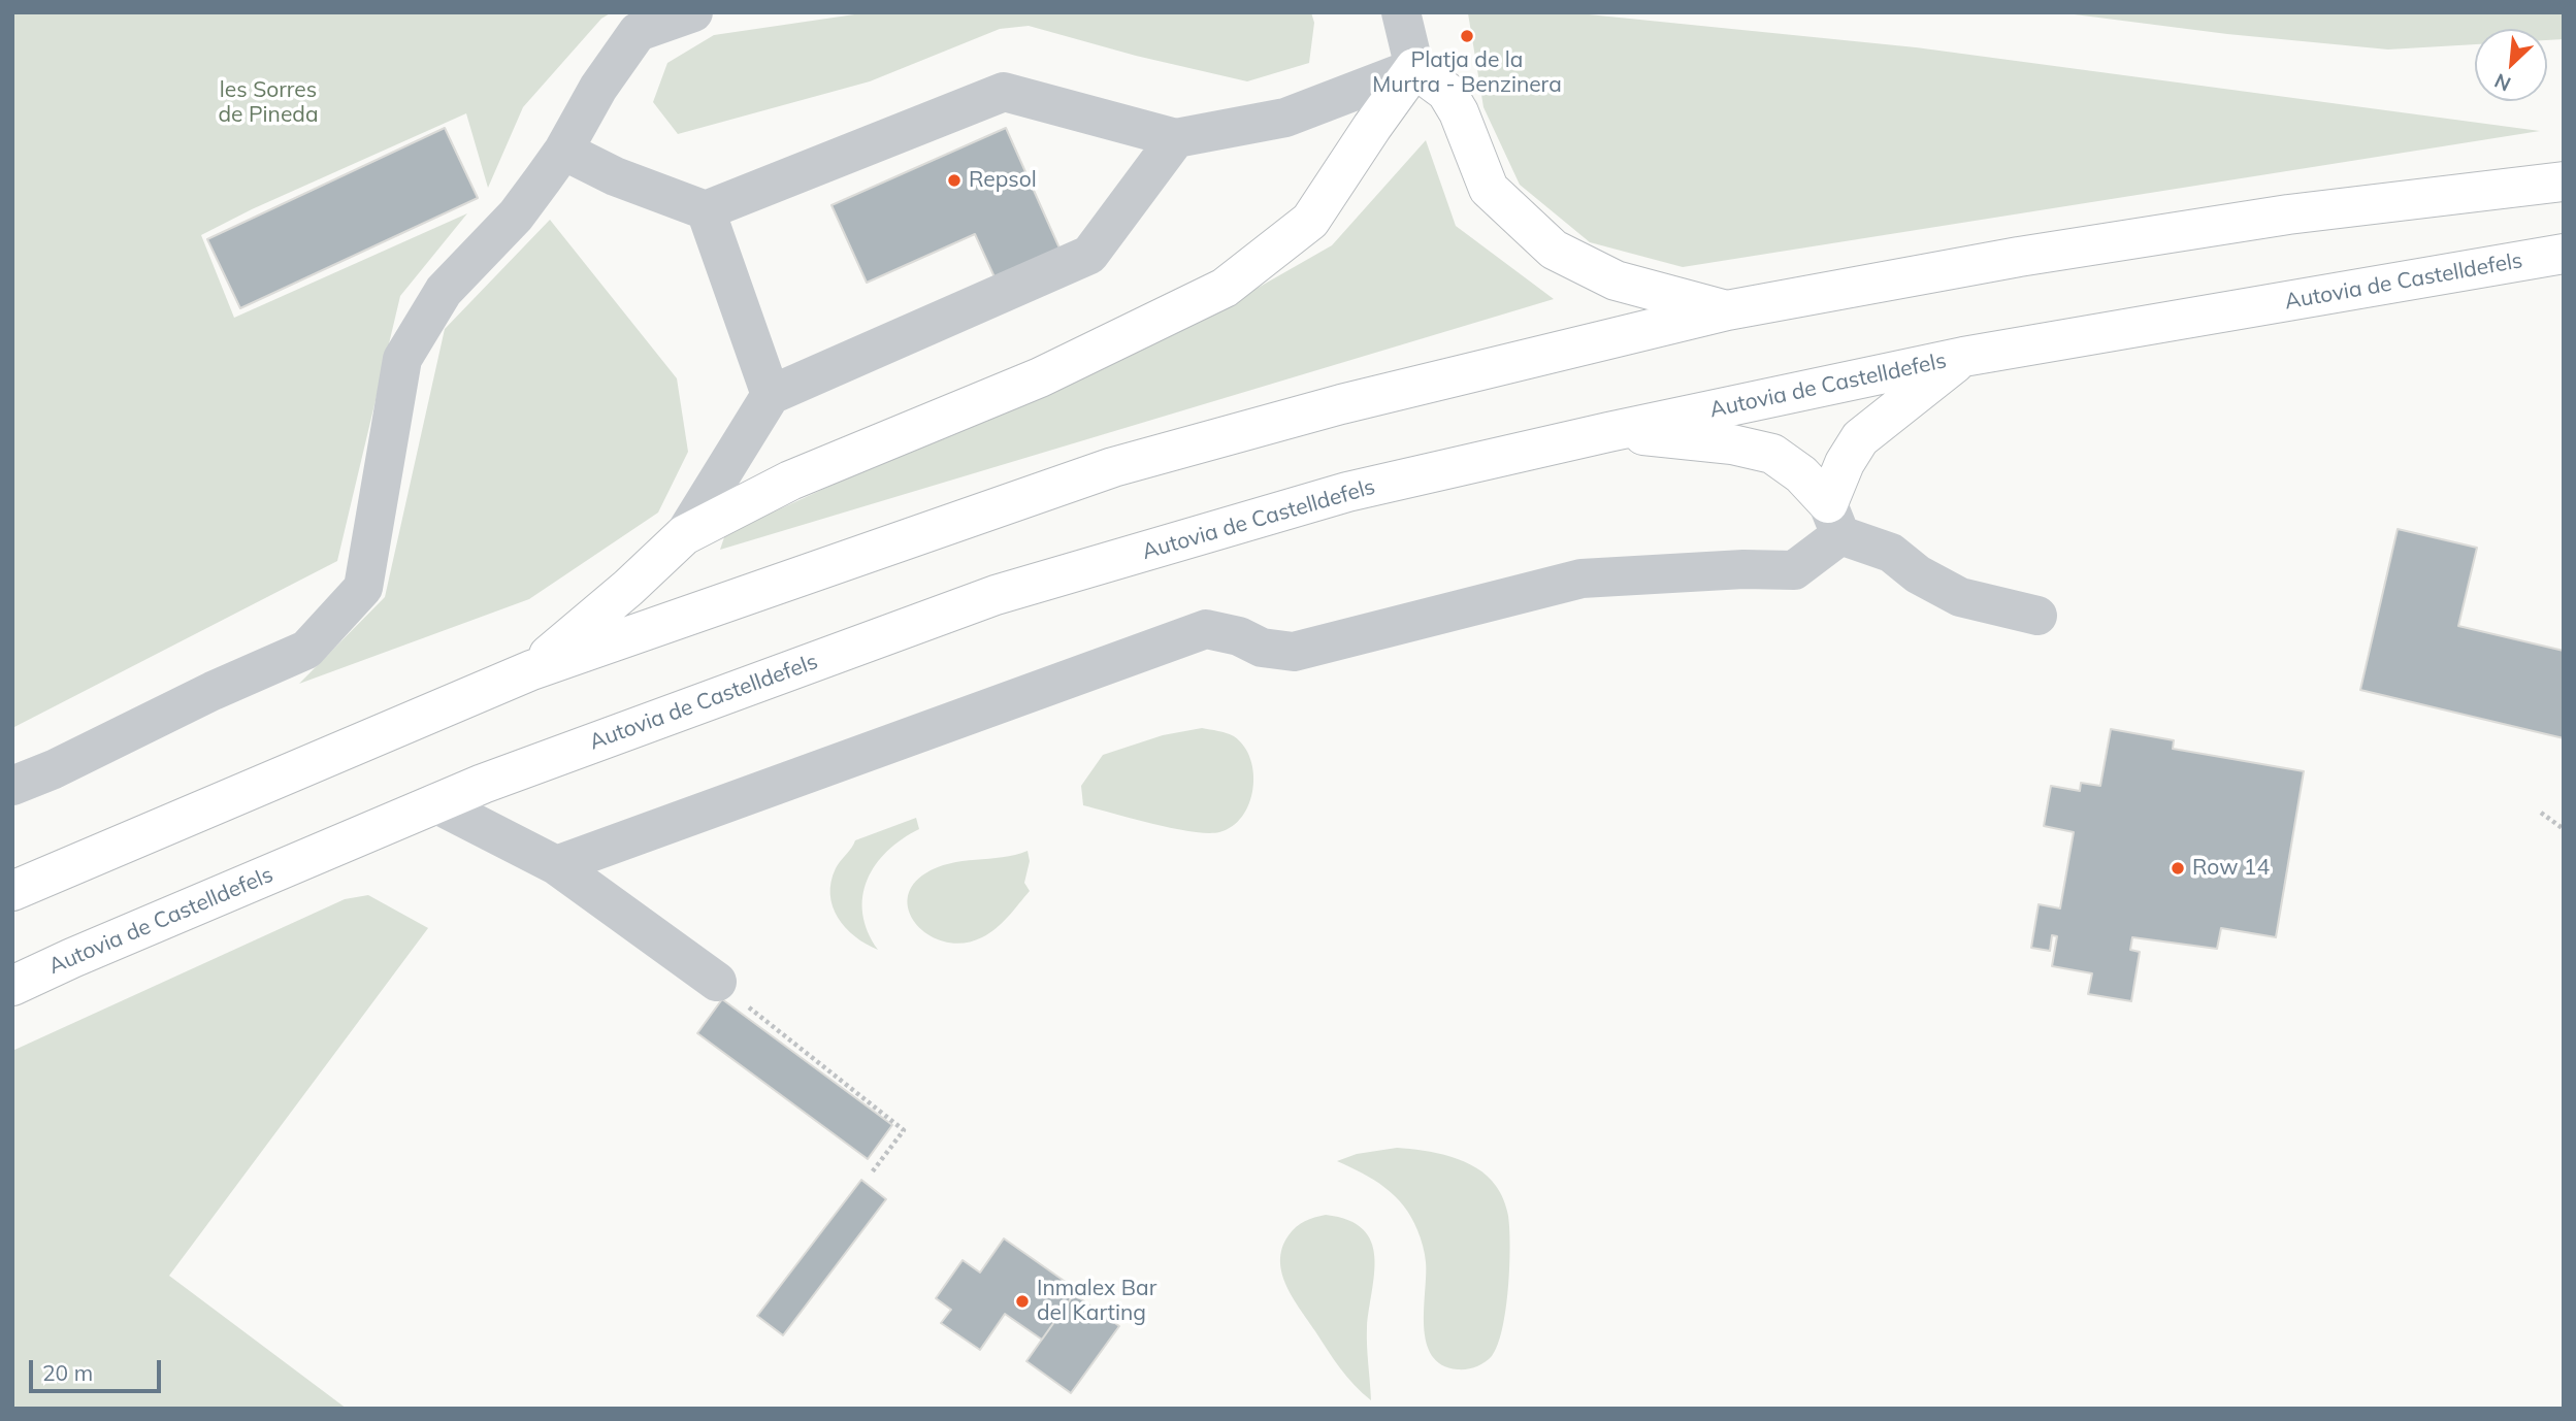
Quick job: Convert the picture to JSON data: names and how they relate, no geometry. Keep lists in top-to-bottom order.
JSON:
{
  "streets": {
    "highway": ["Autovia de Castelldefels"]
  },
  "parks": ["les Sorres de Pineda"],
  "places": [
    "Platja de la Murtra - Benzinera",
    "Repsol",
    "Row 14",
    "Inmalex Bar del Karting"
  ],
  "scale_bar": "20 m",
  "north": "bottom left"
}
